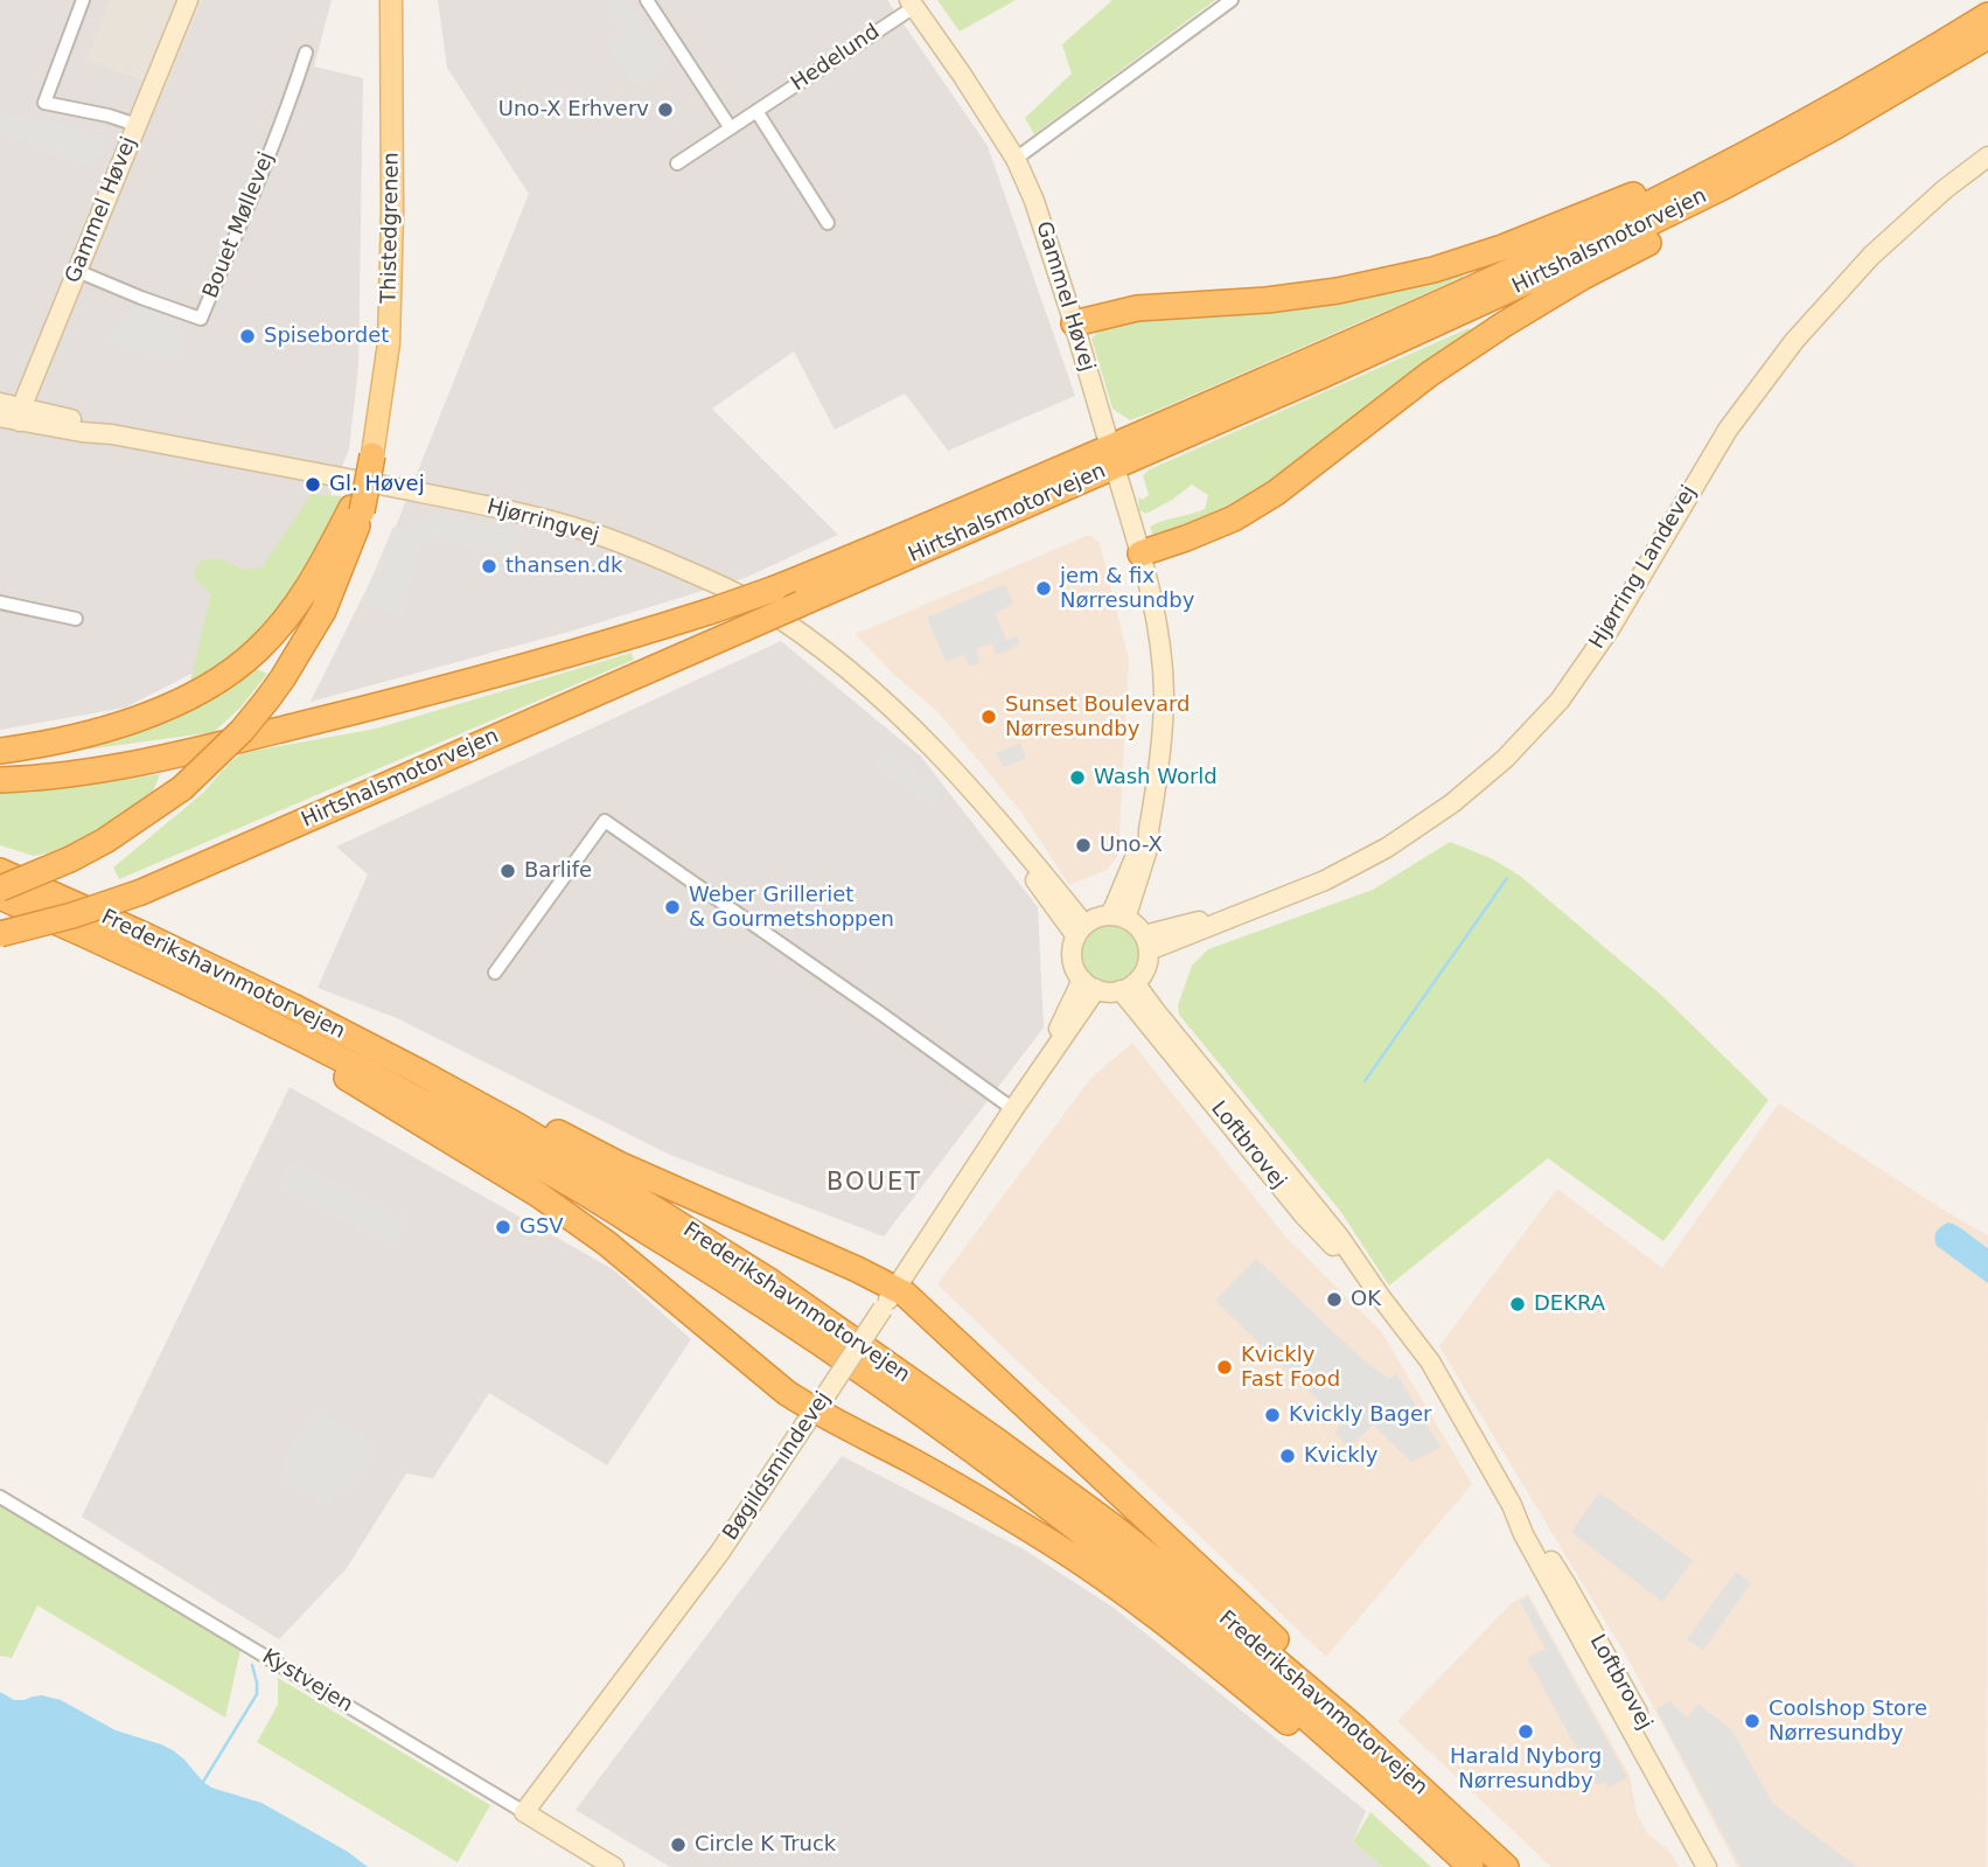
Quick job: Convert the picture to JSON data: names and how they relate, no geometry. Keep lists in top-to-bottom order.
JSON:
{
  "streets": {
    "highway": ["Hirtshalsmotorvejen", "Frederikshavnmotorvejen"],
    "main road": [
      "Gammel Høvej",
      "Thistedgrenen",
      "Hjørringvej",
      "Hjørring Landevej",
      "Loftbrovej",
      "Bøgildsmindevej",
      "Kystvejen"
    ],
    "street": ["Hedelund", "Bouet Møllevej"]
  },
  "crossings": [
    ["Hedelund", "Gammel Høvej"],
    ["Gammel Høvej", "Bouet Møllevej"],
    ["Gammel Høvej", "Hjørringvej"],
    ["Hjørringvej", "Hjørring Landevej"],
    ["Hjørringvej", "Loftbrovej"],
    ["Hjørringvej", "Bøgildsmindevej"],
    ["Hjørring Landevej", "Loftbrovej"],
    ["Hjørring Landevej", "Bøgildsmindevej"],
    ["Loftbrovej", "Bøgildsmindevej"],
    ["Bøgildsmindevej", "Kystvejen"]
  ],
  "districts": ["BOUET"],
  "places": [
    "Uno-X Erhverv",
    "Spisebordet",
    "Gl. Høvej",
    "thansen.dk",
    "jem & fix Nørresundby",
    "Sunset Boulevard Nørresundby",
    "Wash World",
    "Uno-X",
    "Barlife",
    "Weber Grilleriet & Gourmetshoppen",
    "GSV",
    "OK",
    "DEKRA",
    "Kvickly Fast Food",
    "Kvickly Bager",
    "Kvickly",
    "Coolshop Store Nørresundby",
    "Harald Nyborg Nørresundby",
    "Circle K Truck"
  ]
}
